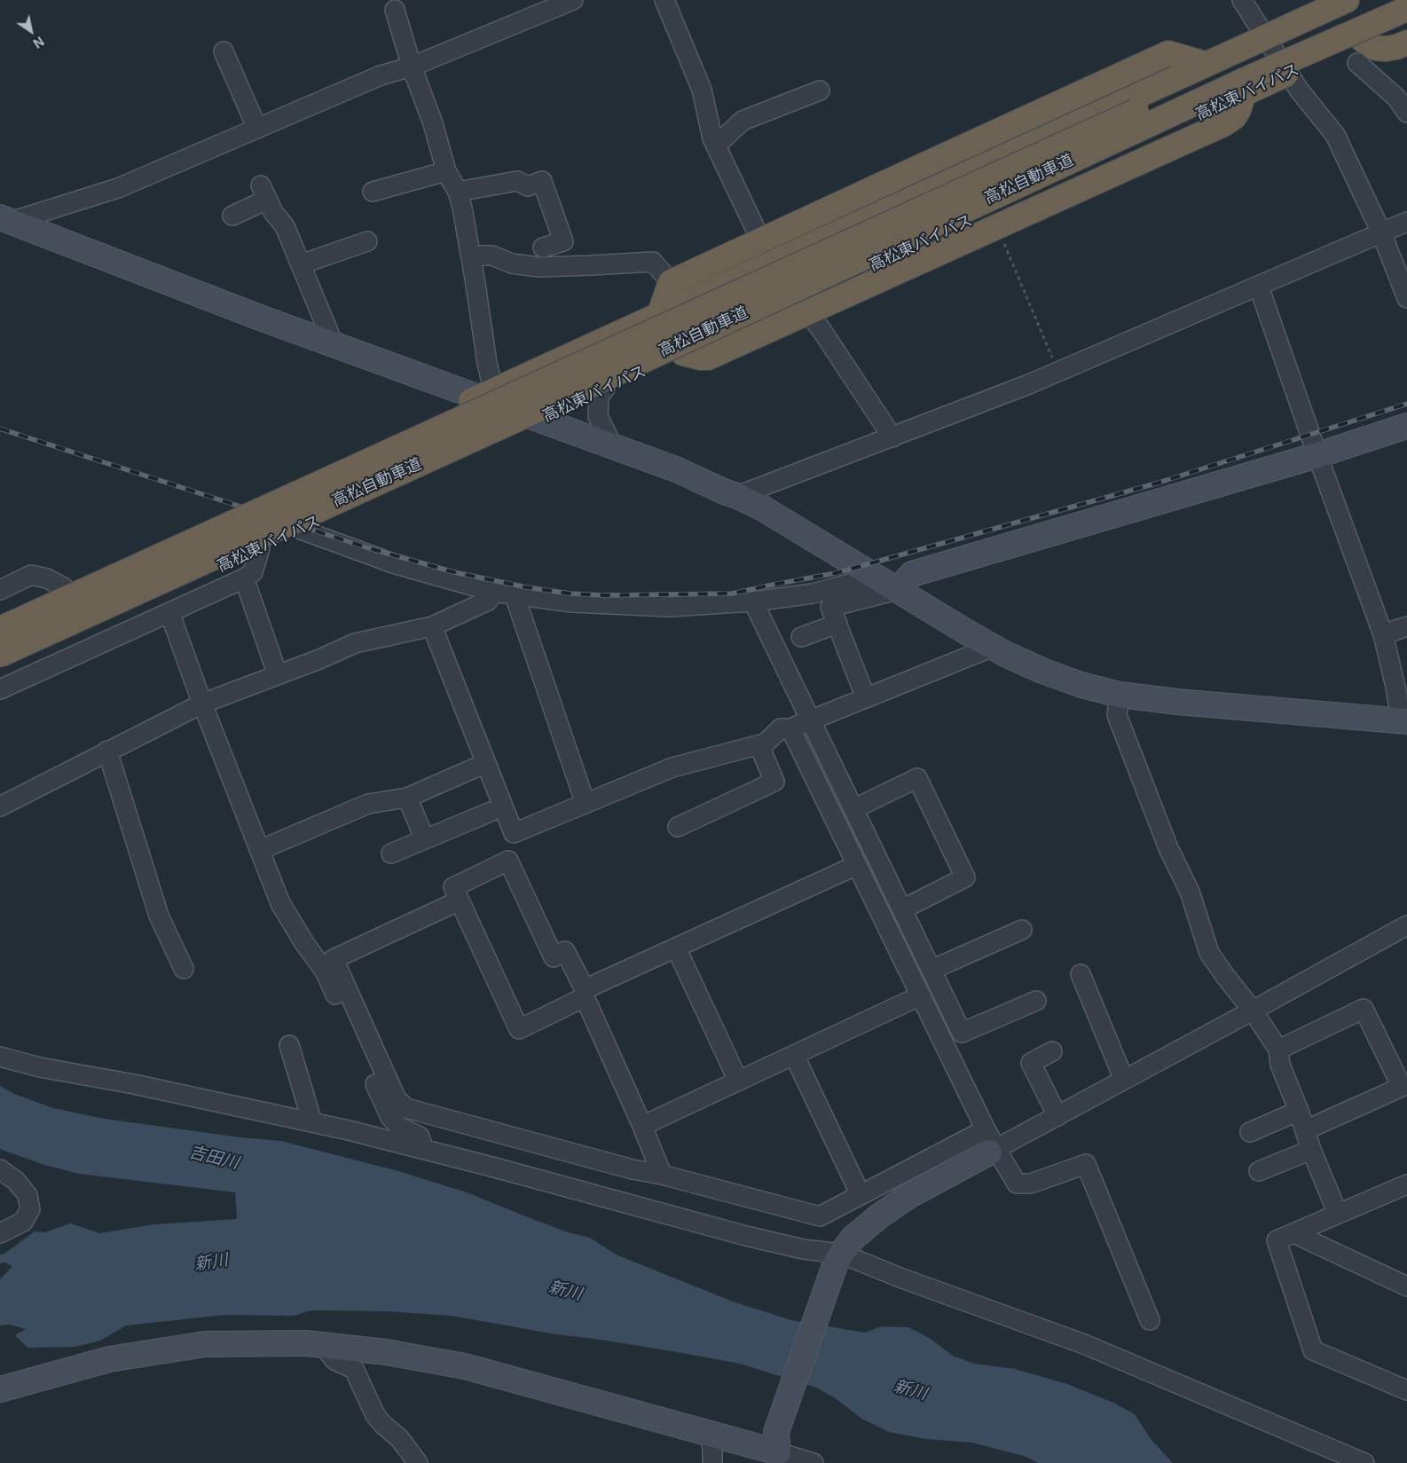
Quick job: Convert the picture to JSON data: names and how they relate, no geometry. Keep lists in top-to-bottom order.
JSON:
{
  "streets": {
    "highway": ["高松東バイパス", "高松自動車道"]
  },
  "water": ["吉田川", "新川"],
  "north": "bottom right"
}
